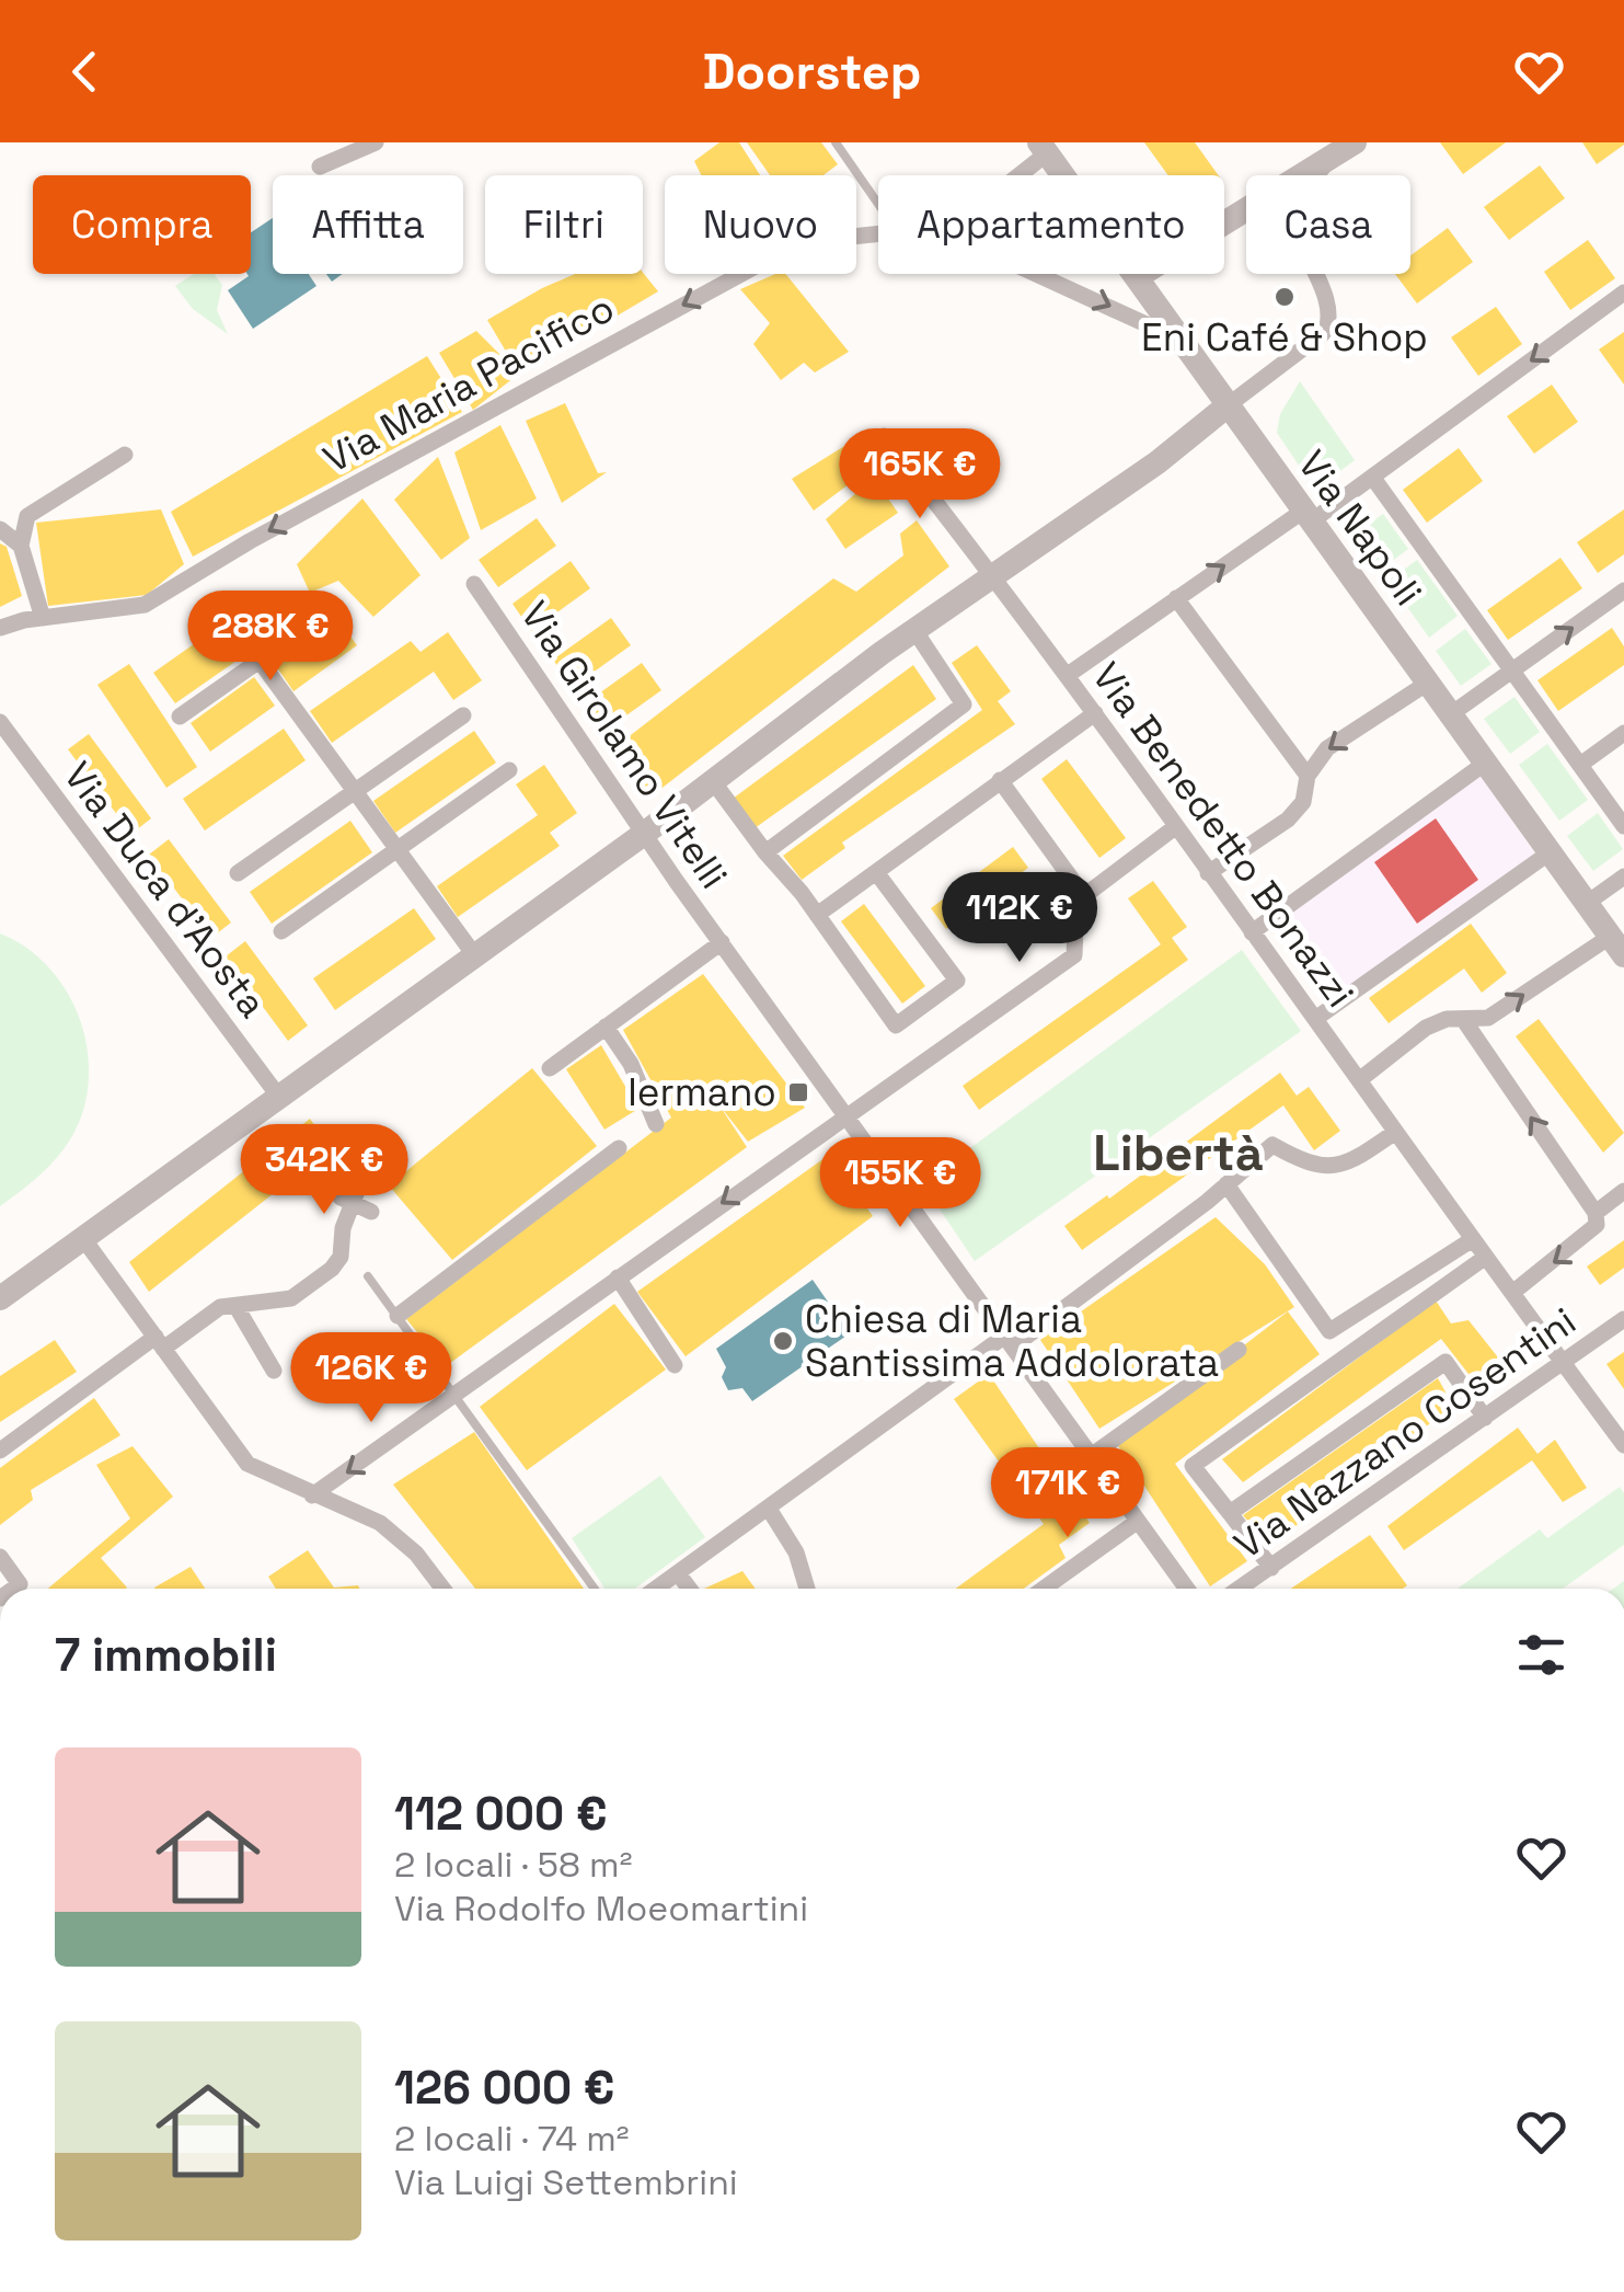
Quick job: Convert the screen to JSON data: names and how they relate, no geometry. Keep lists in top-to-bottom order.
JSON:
{
  "streets": {
    "main road": ["Via Napoli"],
    "street": [
      "Via Maria Pacifico",
      "Via Girolamo Vitelli",
      "Via Benedetto Bonazzi",
      "Via Duca d'Aosta",
      "Via Nazzano Cosentini"
    ]
  },
  "crossings": [
    ["Via Maria Pacifico", "Via Napoli"],
    ["Via Benedetto Bonazzi", "Via Nazzano Cosentini"]
  ],
  "districts": ["Libertà"],
  "places": {
    "other": ["Eni Café & Shop", "Chiesa di Maria Santissima Addolorata"],
    "transit": ["Iermano"]
  },
  "page": {
    "header": "Doorstep",
    "chip": [
      "Compra",
      "Affitta",
      "Filtri",
      "Nuovo",
      "Appartamento",
      "Casa"
    ],
    "price": [
      "165K €",
      "288K €",
      "112K €",
      "342K €",
      "155K €",
      "126K €",
      "171K €"
    ],
    "heading": "7 immobili",
    "list": [
      {
        "name": "112 000 €",
        "note": "2 locali · 58 m² · Via Rodolfo Moeomartini"
      },
      {
        "name": "126 000 €",
        "note": "2 locali · 74 m² · Via Luigi Settembrini"
      }
    ]
  }
}
